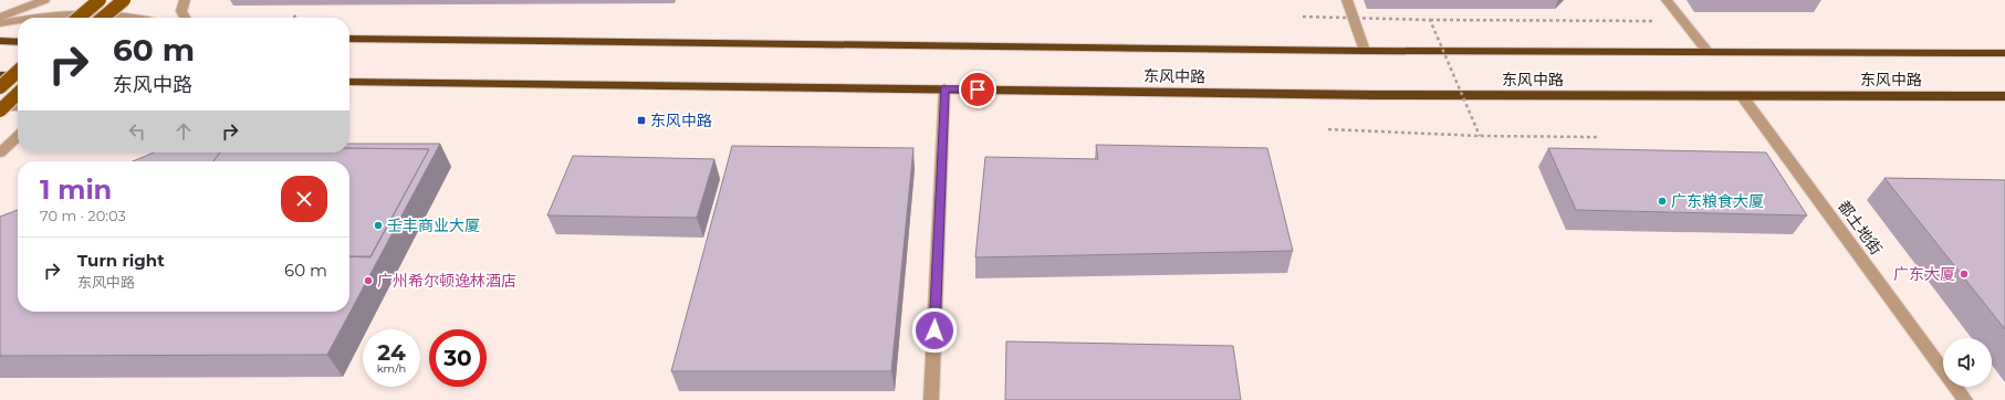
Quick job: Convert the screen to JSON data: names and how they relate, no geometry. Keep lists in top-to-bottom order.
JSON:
{
  "streets": {
    "highway": ["东风中路"],
    "street": ["都土地街"]
  },
  "crossings": [
    ["东风中路", "都土地街"]
  ],
  "places": {
    "transit": ["东风中路"],
    "other": [
      "广东粮食大厦",
      "壬丰商业大厦",
      "广东大厦",
      "广州希尔顿逸林酒店"
    ]
  },
  "page": {
    "turn": ["60 m", "东风中路"],
    "heading": ["1 min", "70 m · 20:03"],
    "list": [
      {
        "name": "Turn right",
        "note": "东风中路",
        "value": "60 m"
      }
    ],
    "speed": "24 km/h",
    "limit": "30"
  }
}
